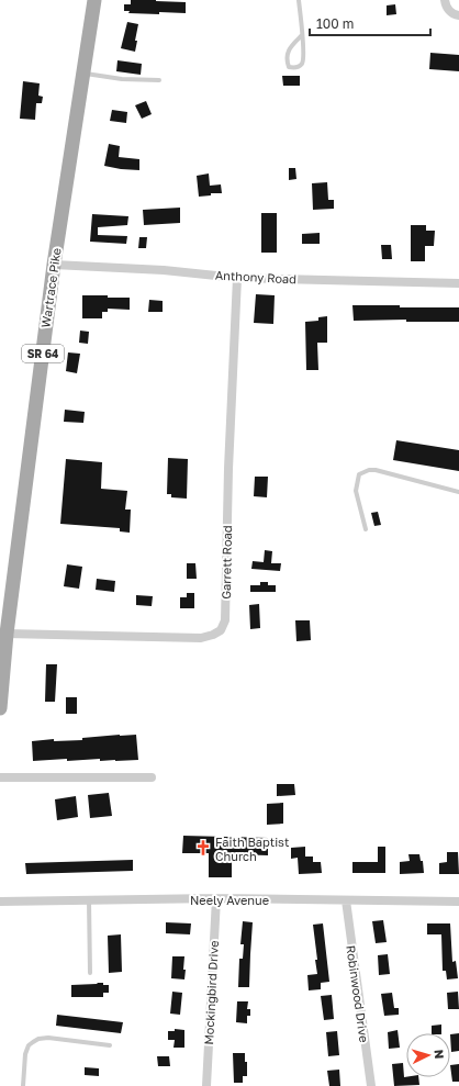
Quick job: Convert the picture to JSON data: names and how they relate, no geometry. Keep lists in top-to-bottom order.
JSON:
{
  "streets": {
    "main road": ["Wartrace Pike", "SR 64"],
    "street": [
      "Anthony Road",
      "Garrett Road",
      "Neely Avenue",
      "Mockingbird Drive",
      "Robinwood Drive"
    ]
  },
  "crossings": [
    ["Anthony Road", "Wartrace Pike"],
    ["Anthony Road", "Garrett Road"],
    ["Wartrace Pike", "Garrett Road"],
    ["Neely Avenue", "Mockingbird Drive"],
    ["Neely Avenue", "Robinwood Drive"]
  ],
  "places": {
    "church": ["Faith Baptist Church"]
  },
  "scale_bar": "100 m",
  "north": "right"
}
